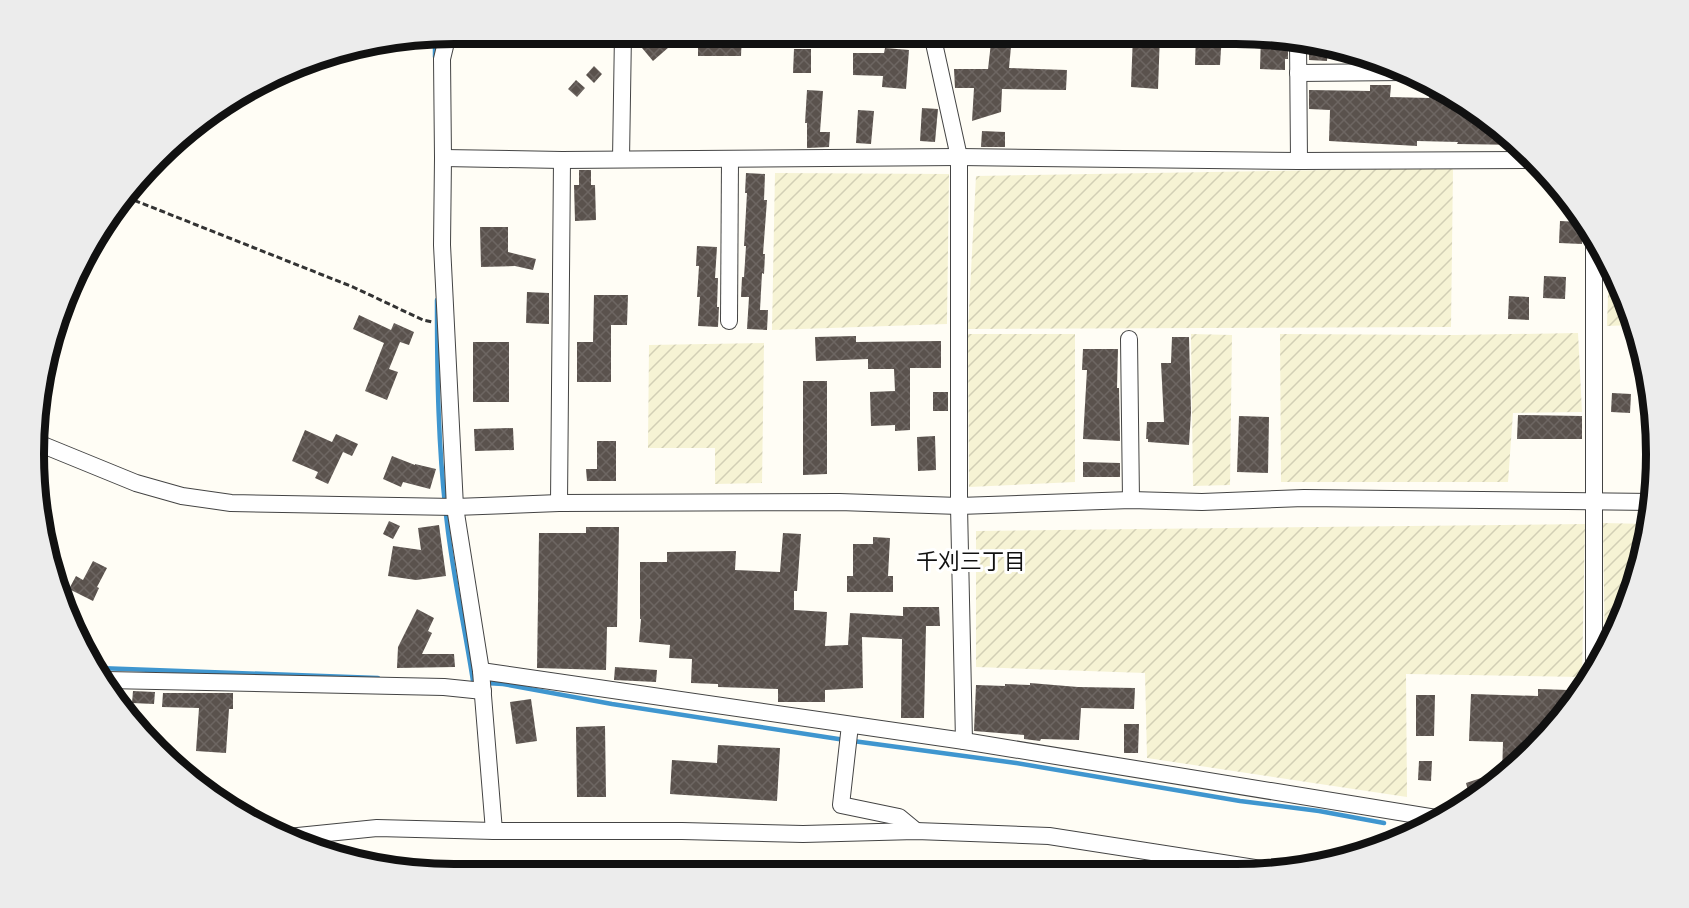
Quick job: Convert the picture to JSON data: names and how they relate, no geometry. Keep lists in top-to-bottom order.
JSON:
{
  "districts": ["千刈三丁目"]
}
